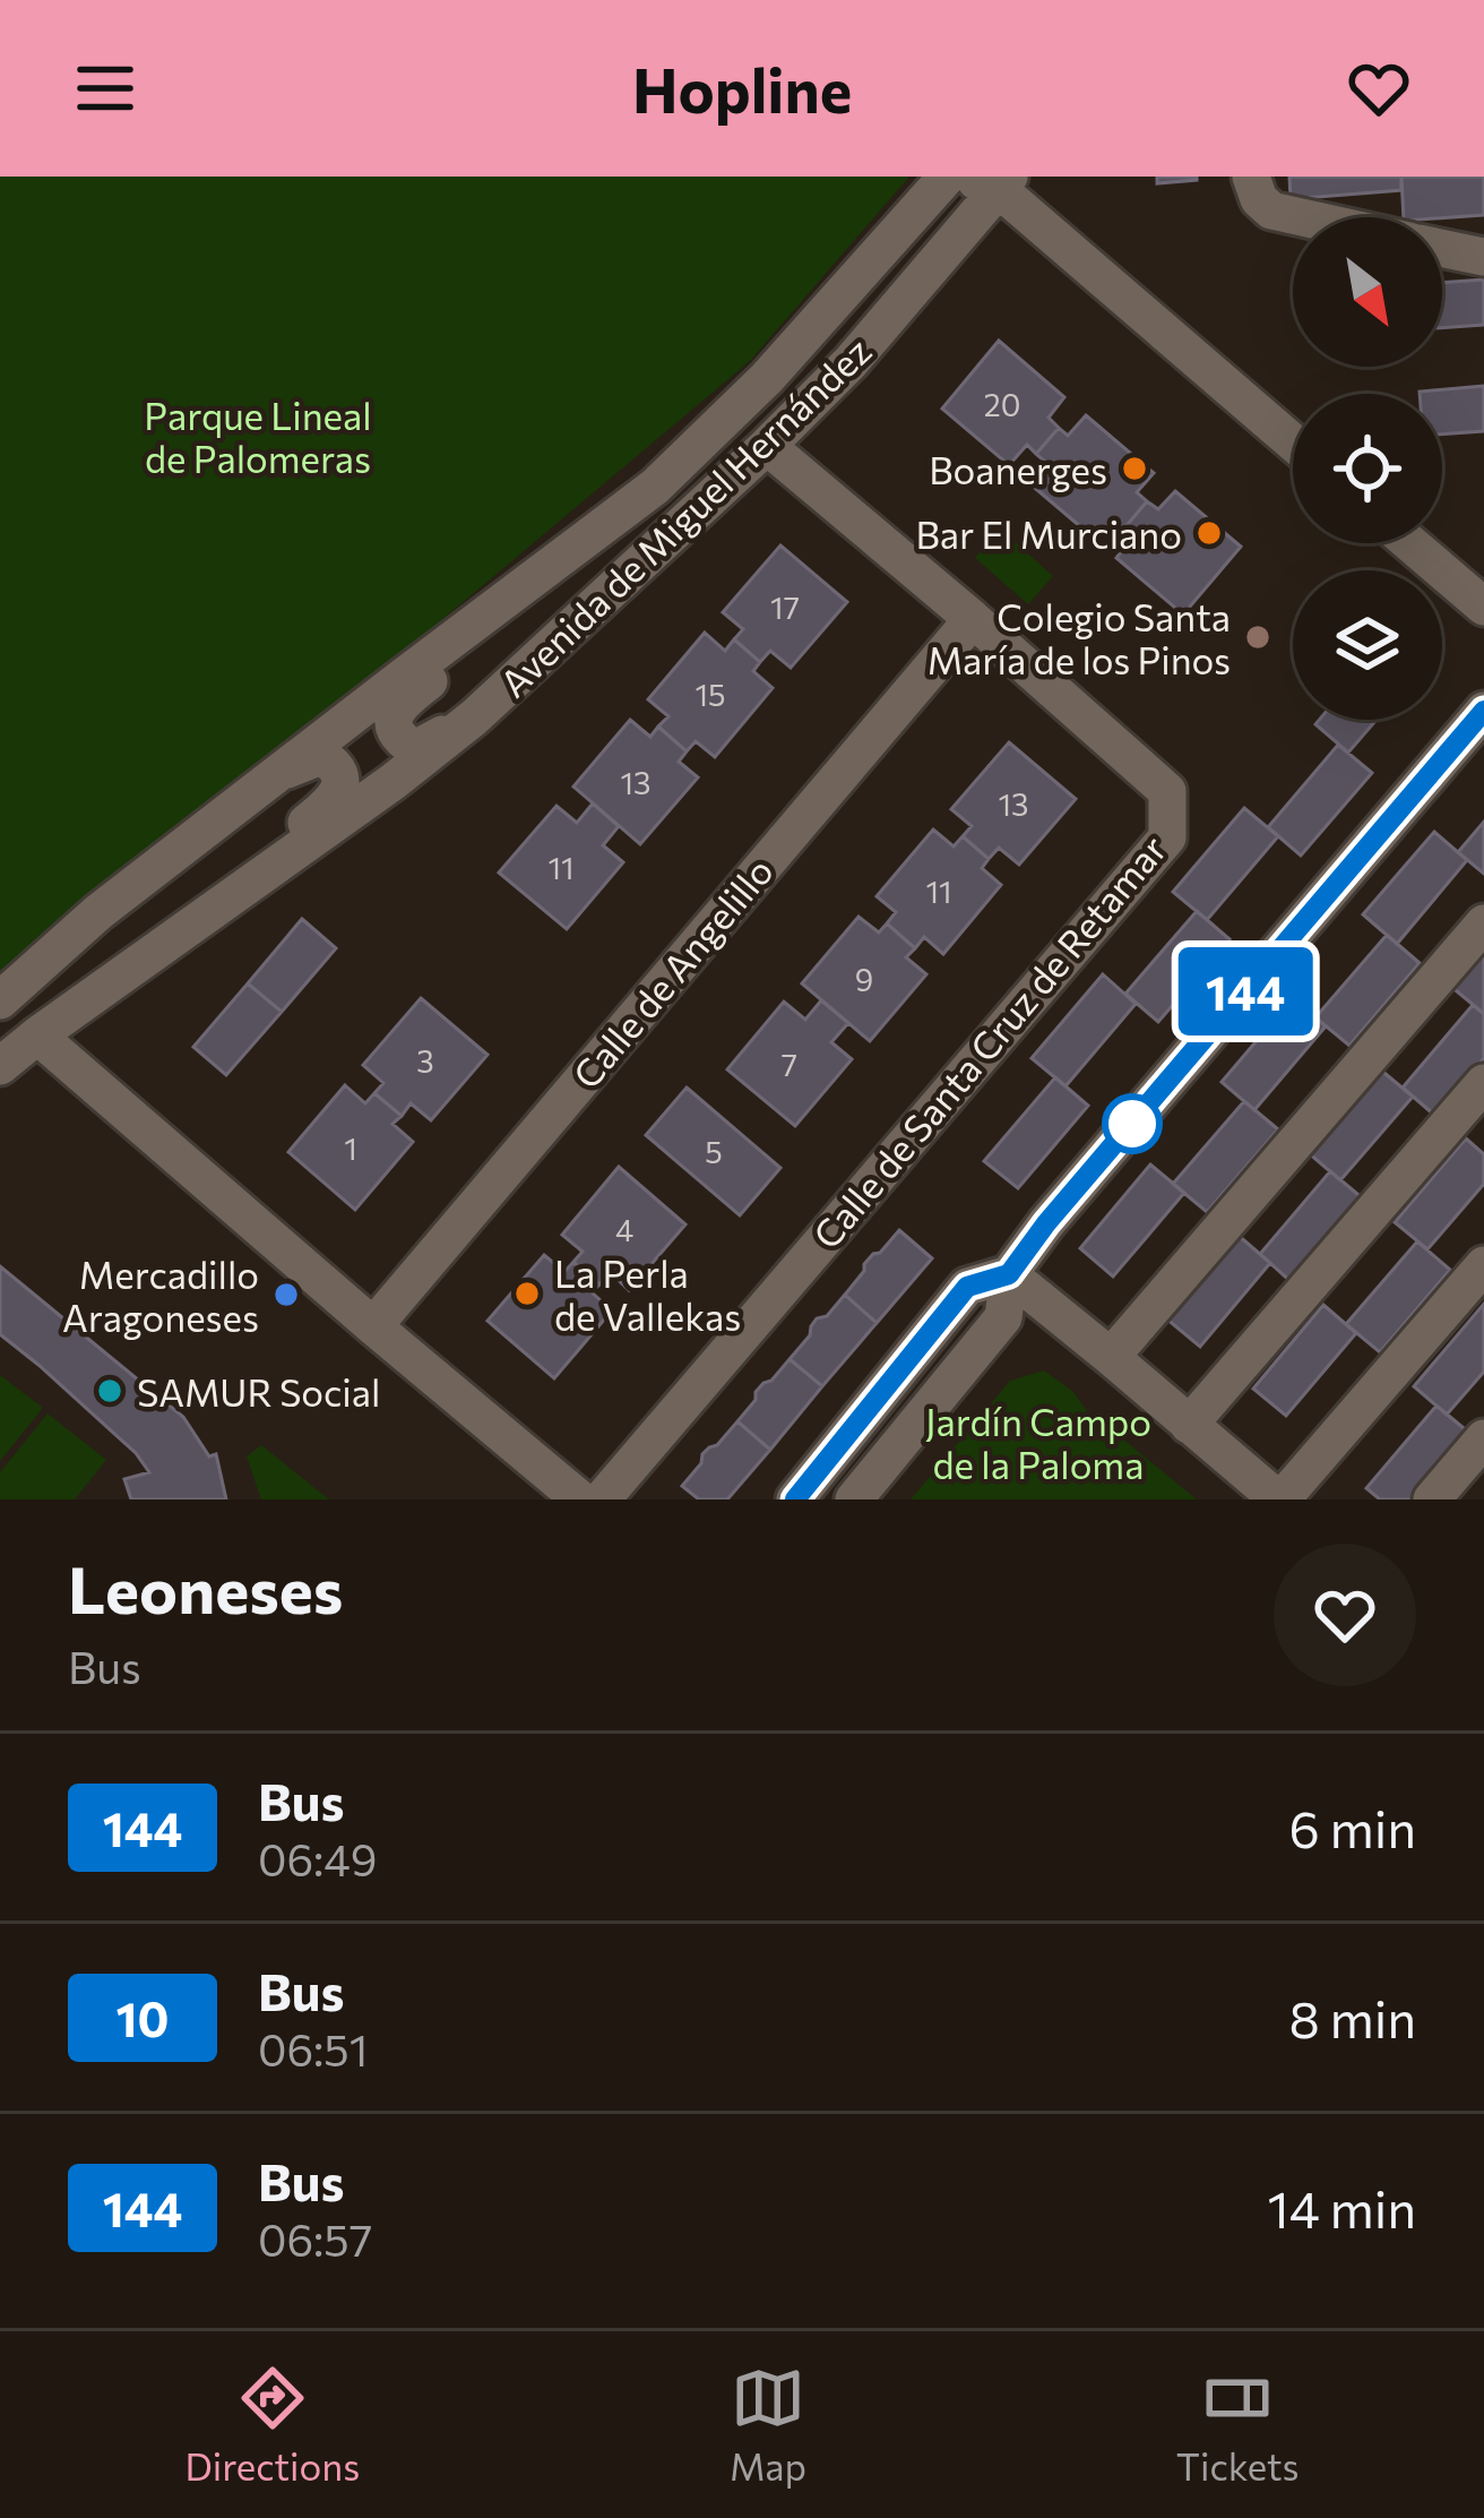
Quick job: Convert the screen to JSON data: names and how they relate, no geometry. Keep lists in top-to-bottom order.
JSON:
{
  "streets": {
    "street": ["Avenida de Miguel Hernández", "Calle de Angelillo", "Calle de Santa Cruz de Retamar"]
  },
  "crossings": [
    ["Avenida de Miguel Hernández", "Calle de Santa Cruz de Retamar"],
    ["Calle de Angelillo", "Calle de Santa Cruz de Retamar"]
  ],
  "parks": ["Parque Lineal de Palomeras", "Jardín Campo de la Paloma"],
  "places": [
    "Boanerges",
    "Bar El Murciano",
    "Colegio Santa María de los Pinos",
    "La Perla de Vallekas",
    "Mercadillo Aragoneses",
    "SAMUR Social"
  ],
  "lines": ["bus line 144"],
  "house_numbers": [
    "20",
    "17",
    "15",
    "13",
    "13",
    "11",
    "11",
    "9",
    "3",
    "7",
    "1",
    "5",
    "4"
  ],
  "north": "bottom right",
  "page": {
    "header": "Hopline",
    "on_map": "144",
    "heading": ["Leoneses", "Bus"],
    "list": [
      {
        "mark": "144",
        "name": "Bus",
        "note": "06:49",
        "value": "6 min"
      },
      {
        "mark": "10",
        "name": "Bus",
        "note": "06:51",
        "value": "8 min"
      },
      {
        "mark": "144",
        "name": "Bus",
        "note": "06:57",
        "value": "14 min"
      }
    ],
    "tabs": ["Directions", "Map", "Tickets"]
  }
}
